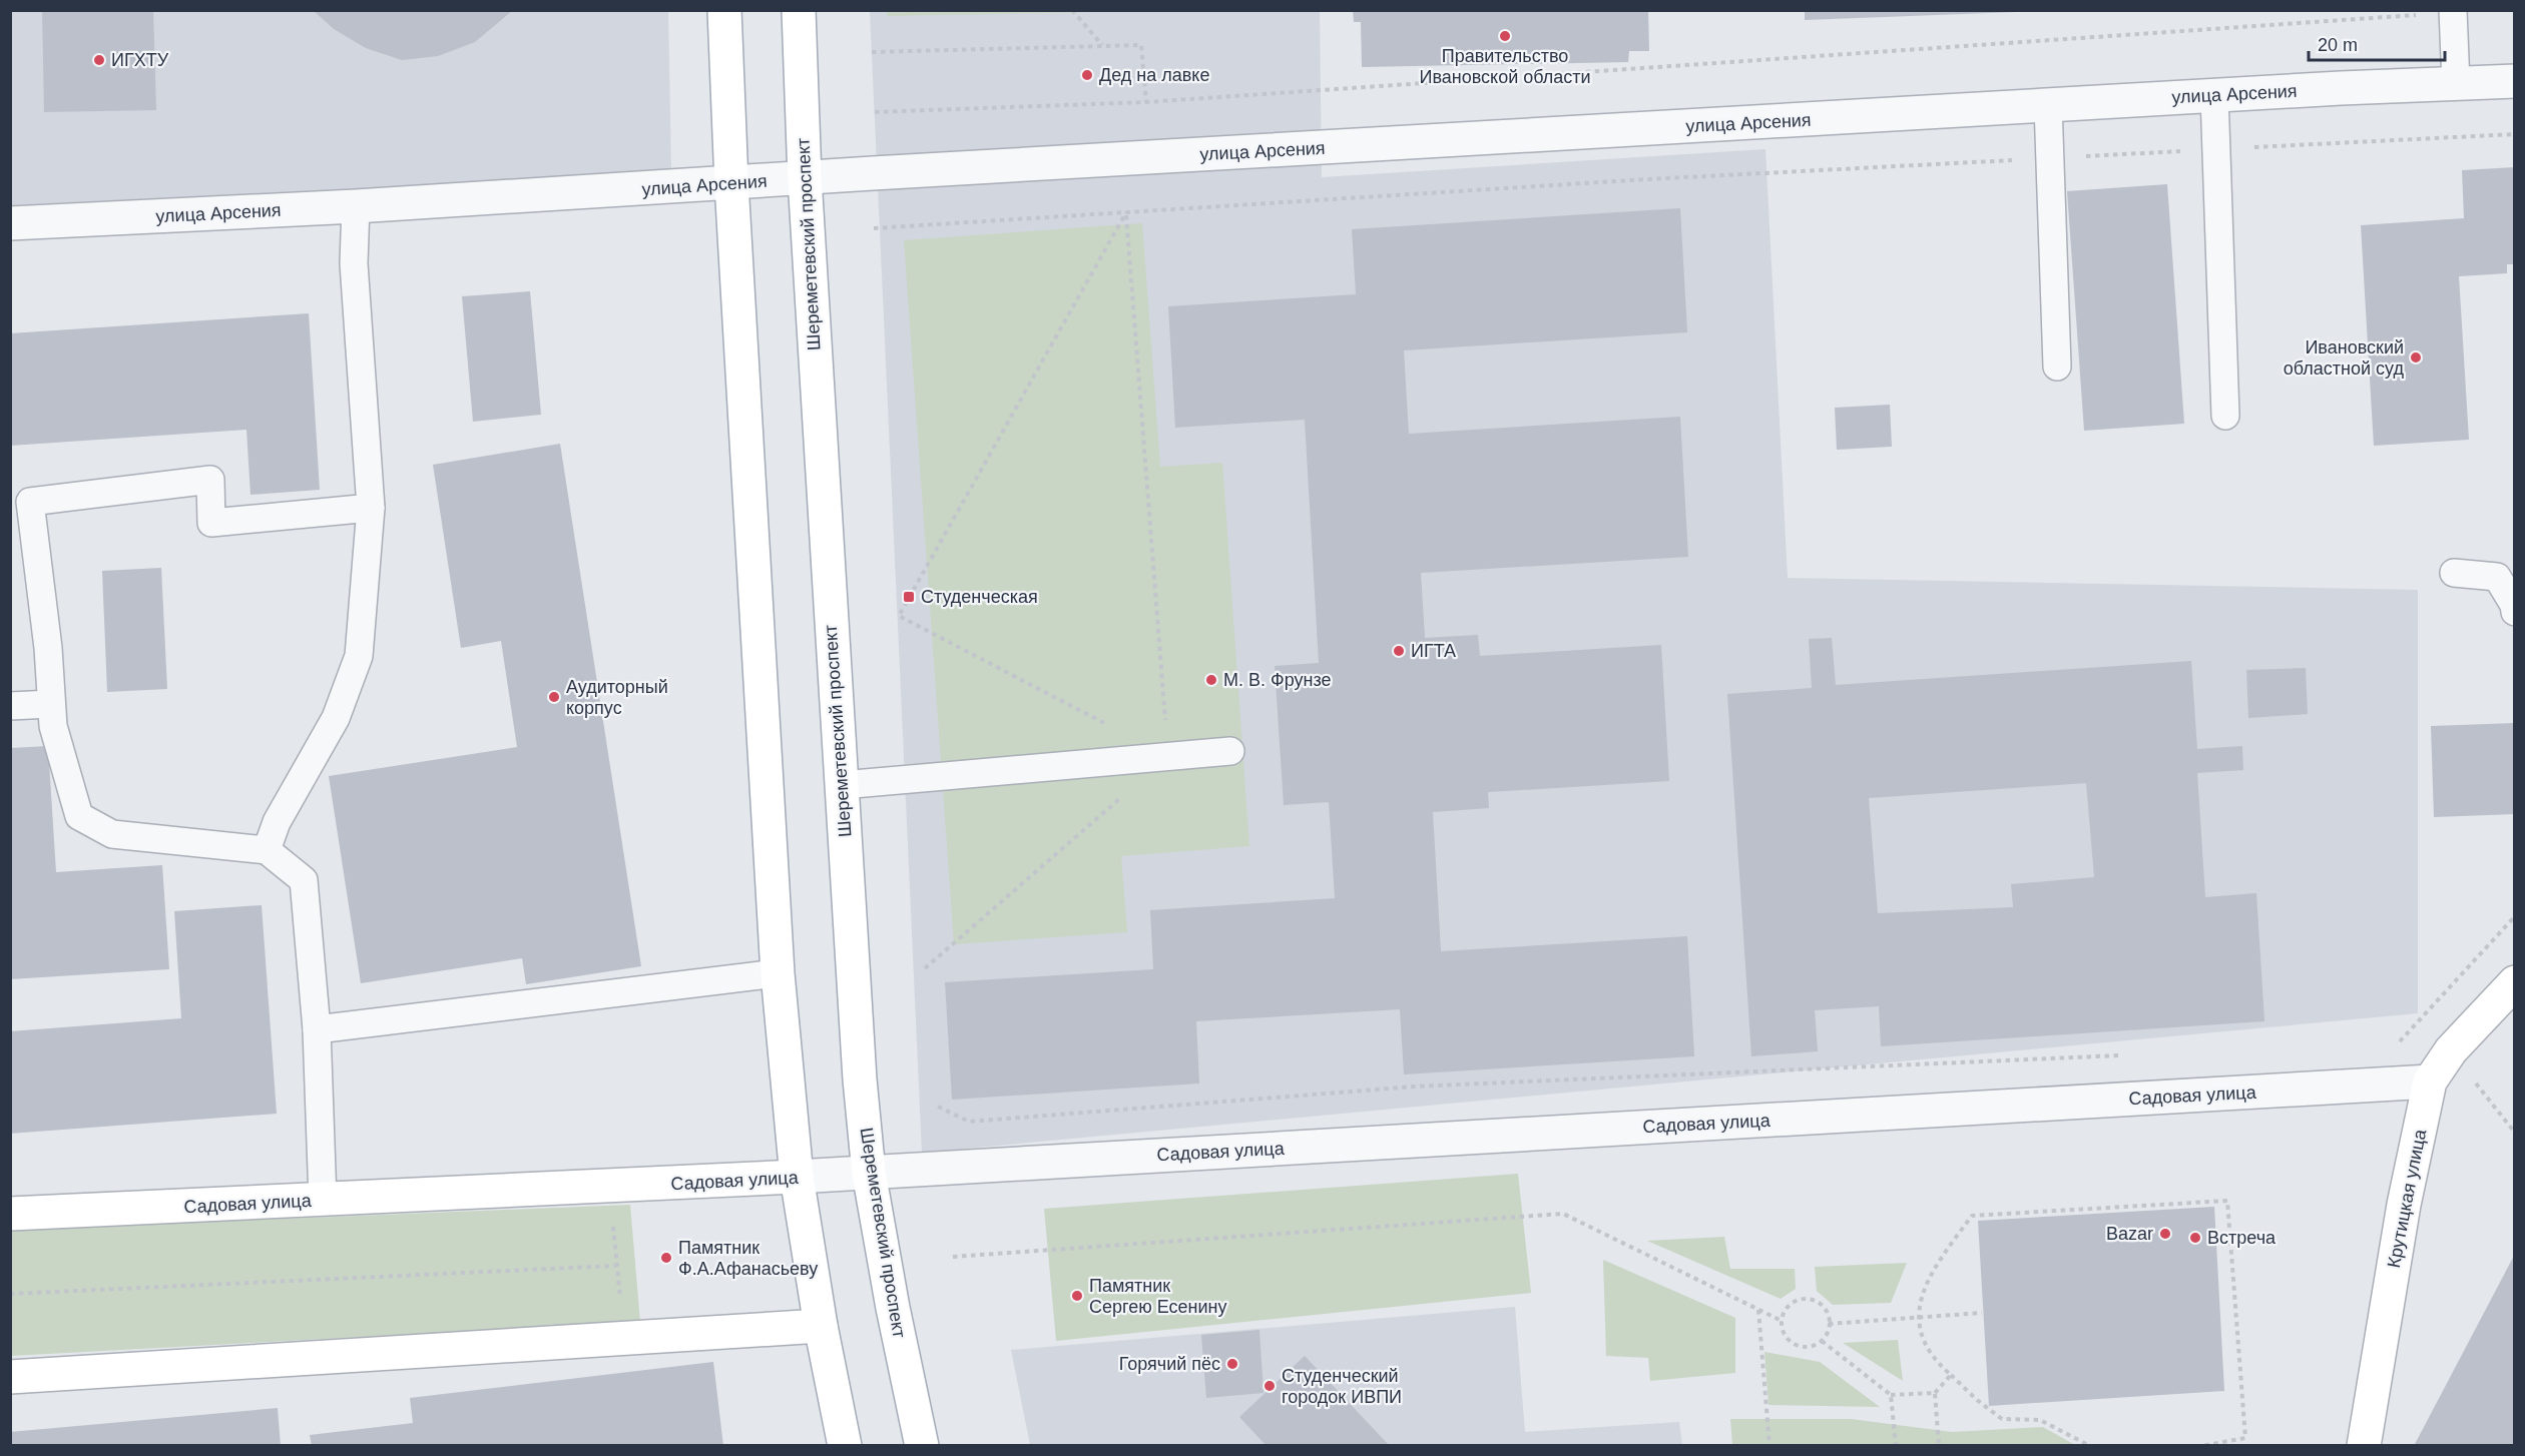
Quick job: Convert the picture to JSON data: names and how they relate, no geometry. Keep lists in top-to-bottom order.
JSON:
{
  "streets": {
    "main road": ["Шереметевский проспект", "Садовая улица", "Крутицкая улица"],
    "street": ["улица Арсения"]
  },
  "crossings": [
    ["улица Арсения", "Шереметевский проспект"],
    ["Шереметевский проспект", "Садовая улица"],
    ["Садовая улица", "Крутицкая улица"]
  ],
  "places": {
    "other": [
      "Правительство Ивановской области",
      "ИГХТУ",
      "Дед на лавке",
      "Ивановский областной суд",
      "ИГТА",
      "М. В. Фрунзе",
      "Аудиторный корпус",
      "Bazar",
      "Встреча",
      "Памятник Ф.А.Афанасьеву",
      "Памятник Сергею Есенину",
      "Горячий пёс",
      "Студенческий городок ИВПИ"
    ],
    "transit": ["Студенческая"]
  },
  "scale_bar": "20 m"
}
